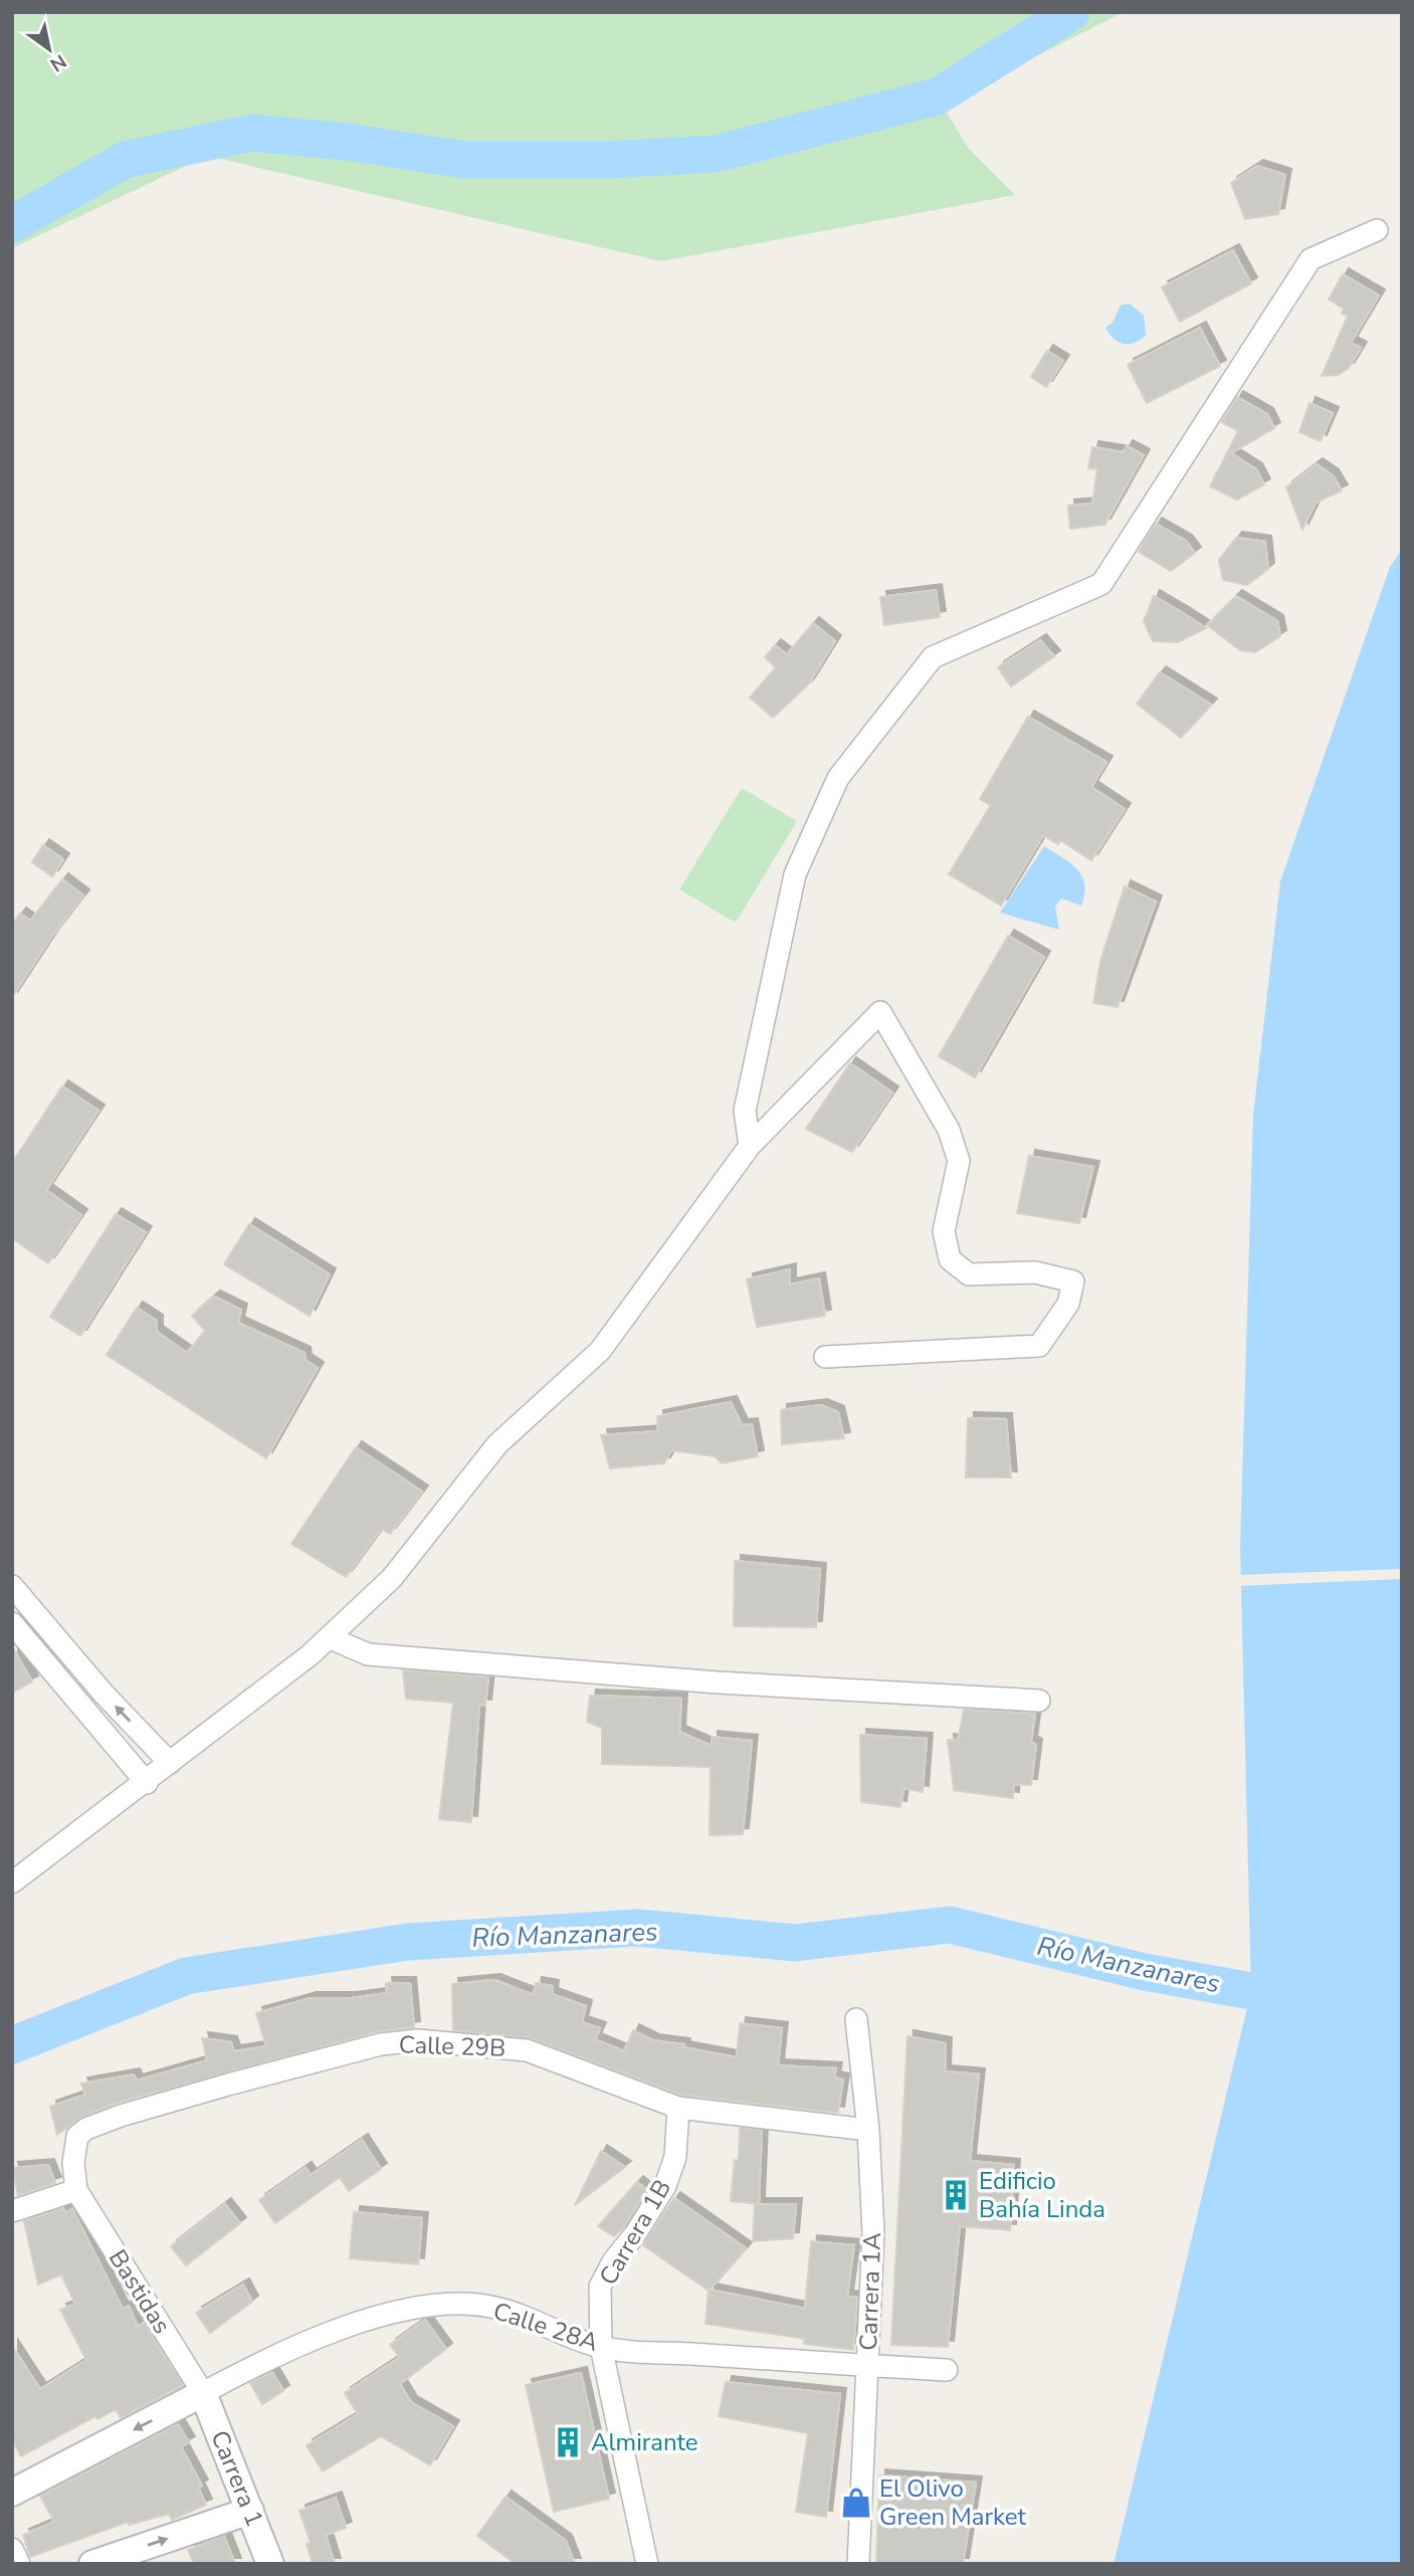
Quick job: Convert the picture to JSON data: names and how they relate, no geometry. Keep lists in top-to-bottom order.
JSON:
{
  "streets": {
    "street": [
      "Calle 29B",
      "Carrera 1B",
      "Bastidas",
      "Carrera 1A",
      "Calle 28A",
      "Carrera 1"
    ]
  },
  "crossings": [
    ["Calle 29B", "Carrera 1B"],
    ["Calle 29B", "Bastidas"],
    ["Calle 29B", "Carrera 1A"],
    ["Carrera 1B", "Calle 28A"],
    ["Bastidas", "Calle 28A"],
    ["Bastidas", "Carrera 1"],
    ["Carrera 1A", "Calle 28A"],
    ["Calle 28A", "Carrera 1"]
  ],
  "water": ["Río Manzanares"],
  "places": {
    "building": ["Edificio Bahía Linda", "Almirante"],
    "shop": ["El Olivo Green Market"]
  },
  "north": "bottom right"
}
